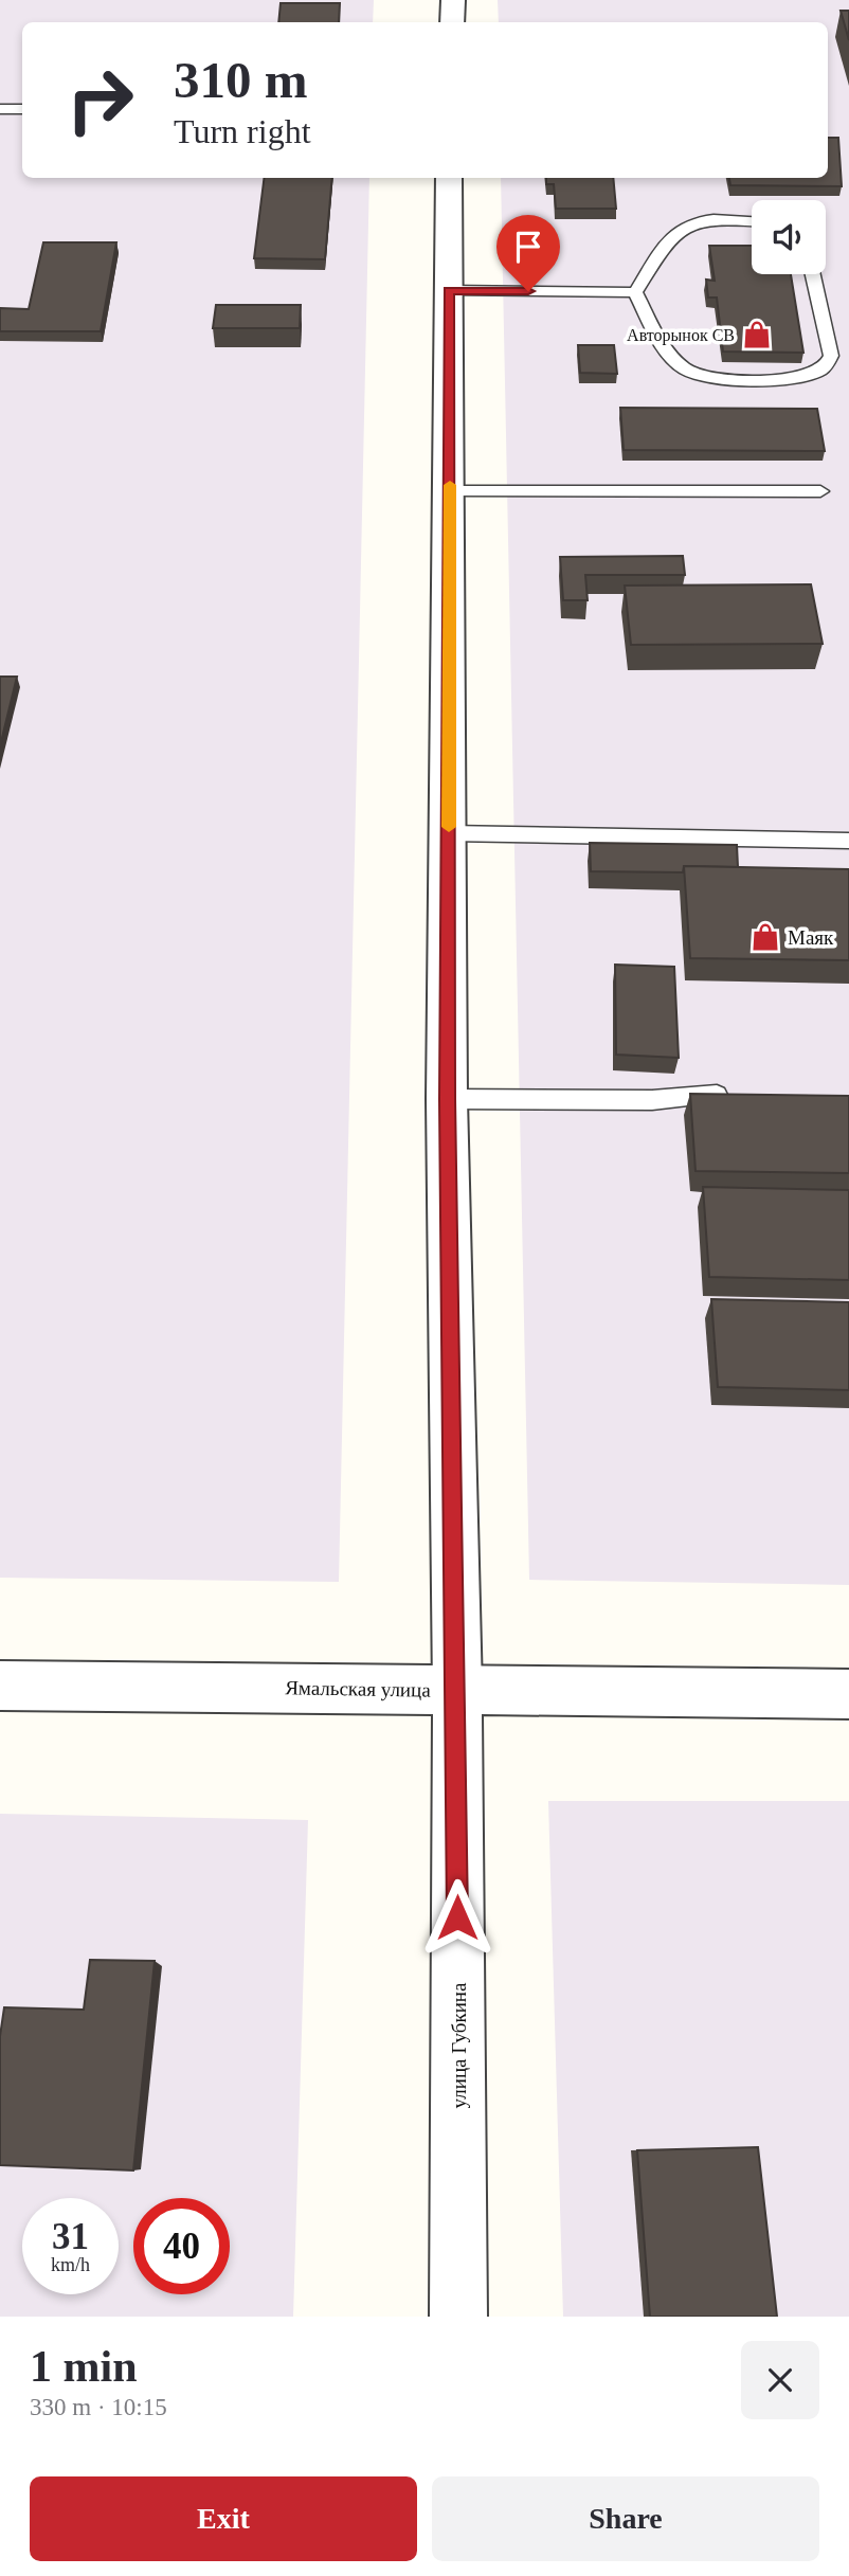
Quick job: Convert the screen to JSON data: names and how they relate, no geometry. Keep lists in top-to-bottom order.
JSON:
{
  "streets": {
    "street": ["Ямальская улица", "улица Губкина"]
  },
  "crossings": [
    ["Ямальская улица", "улица Губкина"]
  ],
  "places": {
    "shop": ["Авторынок СВ", "Маяк"]
  },
  "page": {
    "turn": ["310 m", "Turn right"],
    "speed": "31 km/h",
    "limit": "40",
    "heading": ["1 min", "330 m · 10:15"],
    "buttons": ["Exit", "Share"]
  }
}
